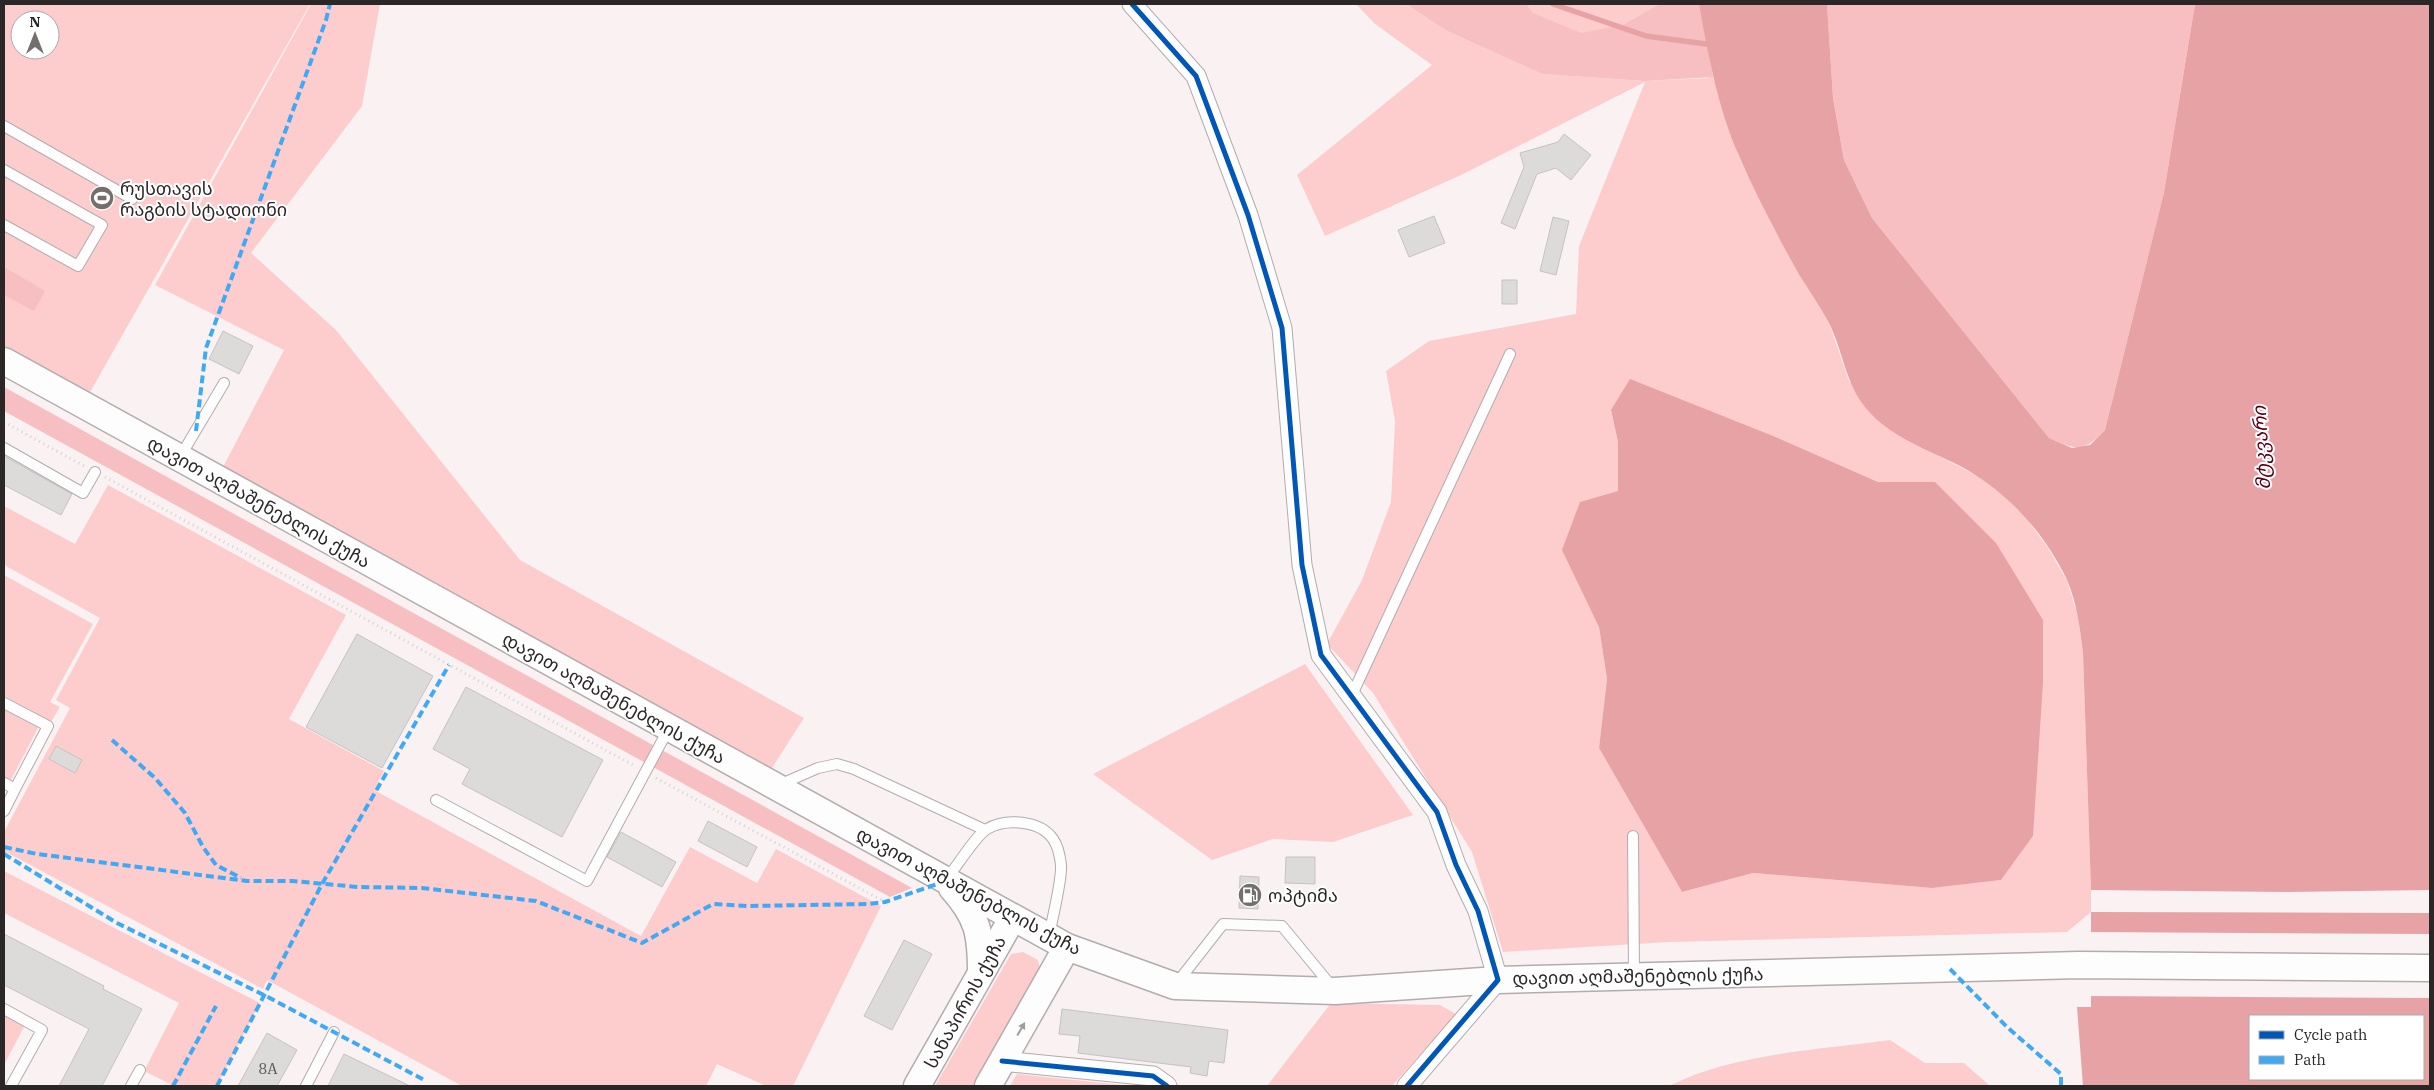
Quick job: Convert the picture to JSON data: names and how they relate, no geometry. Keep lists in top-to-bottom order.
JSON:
{
  "streets": {
    "main road": ["დავით აღმაშენებლის ქუჩა", "სანაპიროს ქუჩა"]
  },
  "crossings": [
    ["დავით აღმაშენებლის ქუჩა", "სანაპიროს ქუჩა"]
  ],
  "water": ["მტკვარი"],
  "places": {
    "sports": ["რუსთავის რაგბის სტადიონი"],
    "fuel station": ["ოპტიმა"]
  },
  "house_numbers": ["8A"],
  "legend": ["Cycle path", "Path"],
  "north": "top"
}
